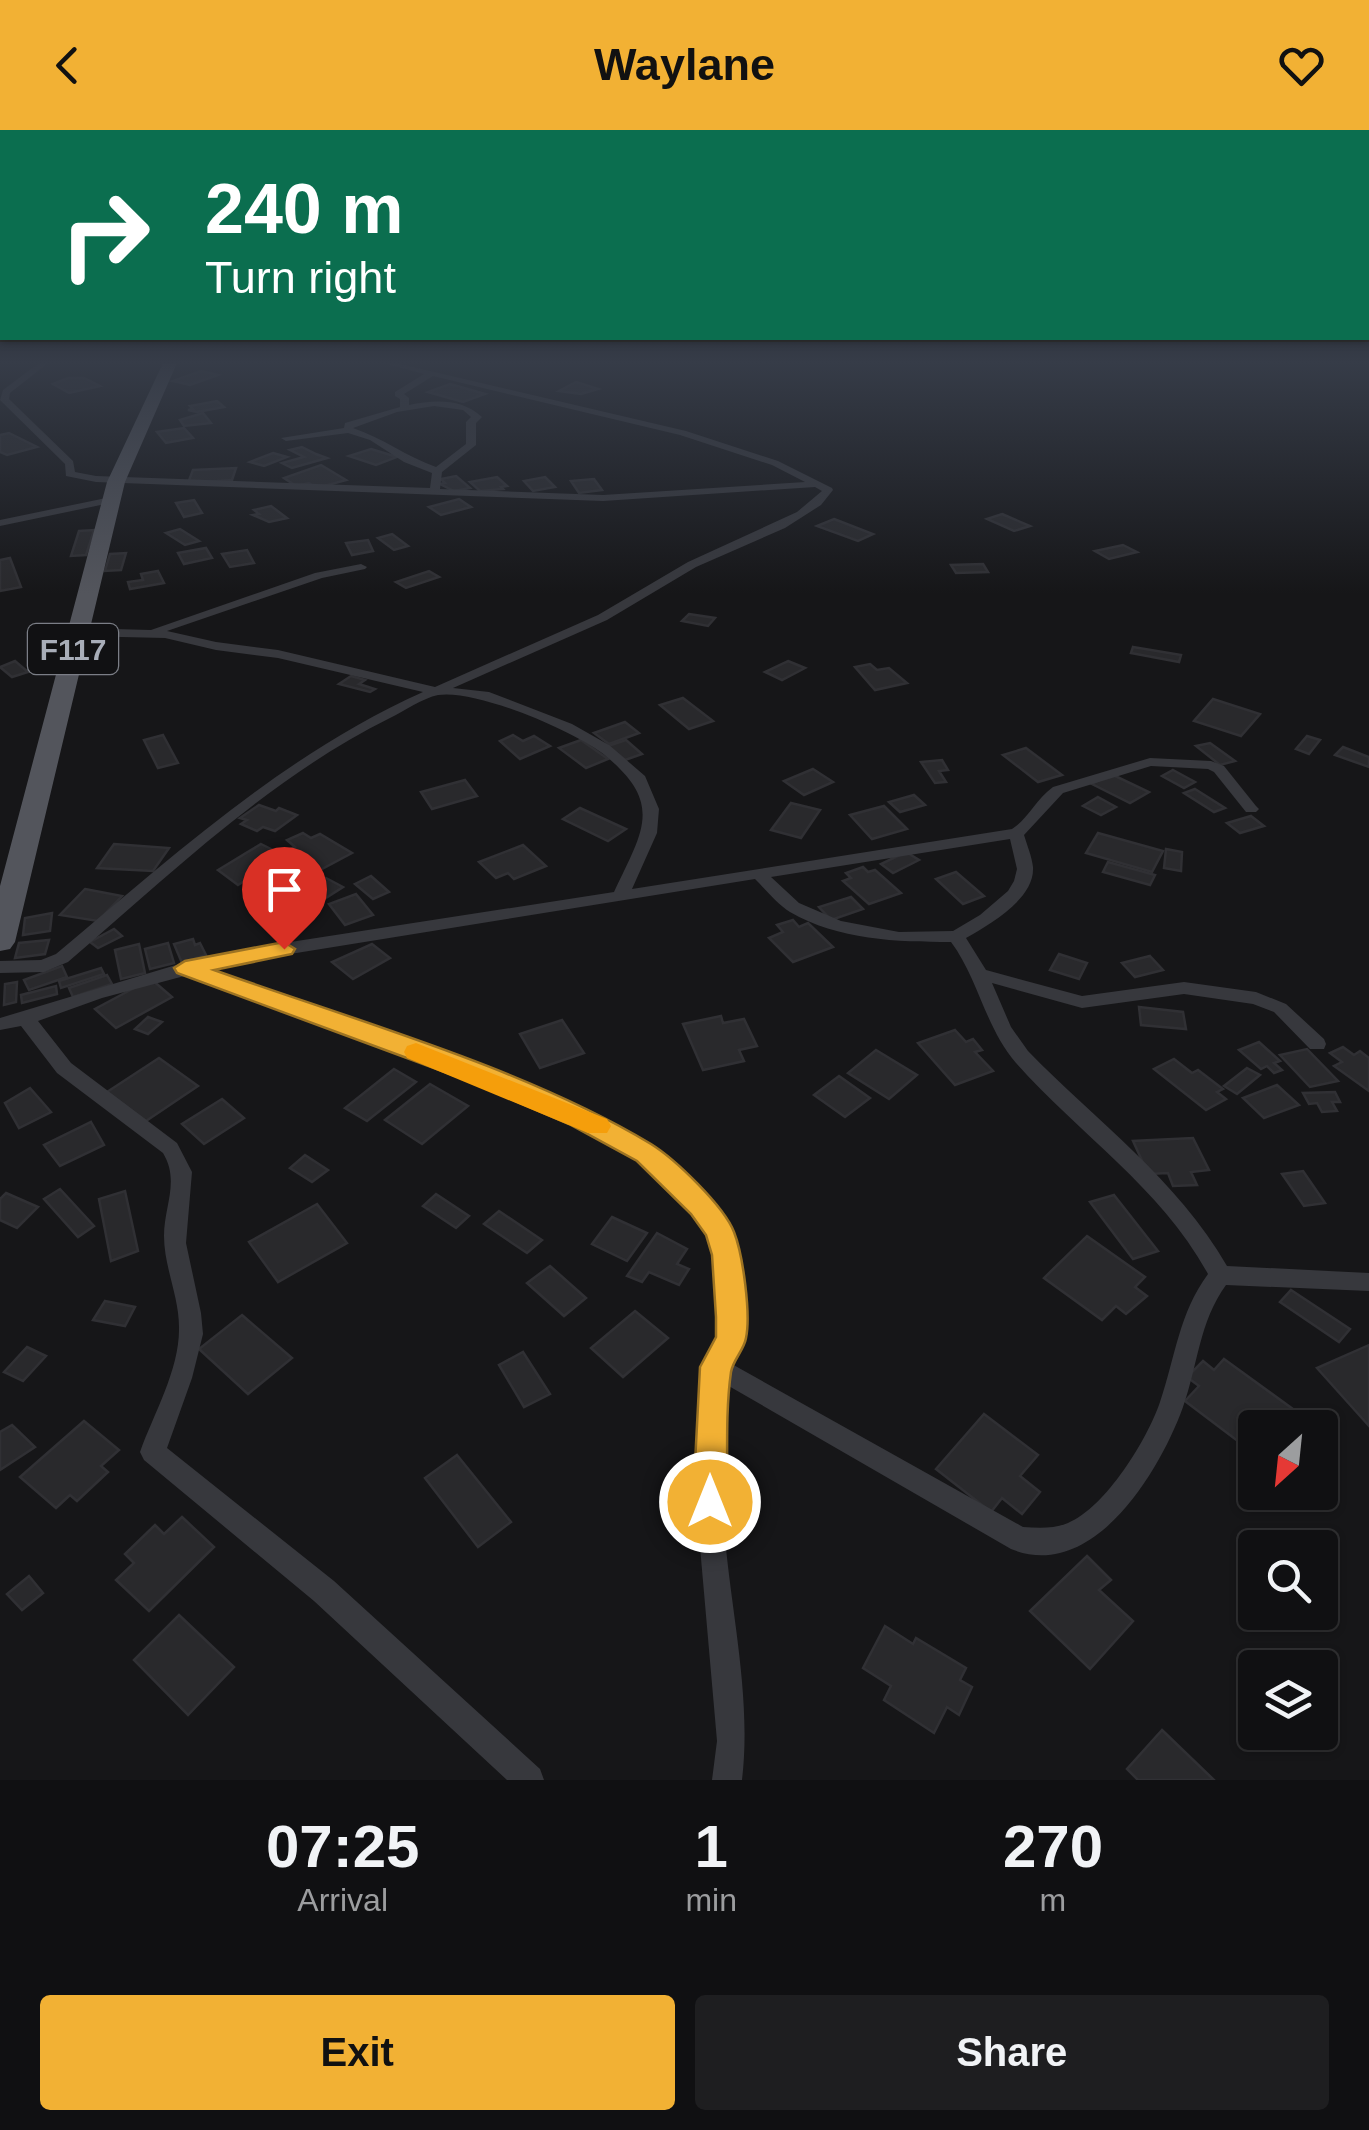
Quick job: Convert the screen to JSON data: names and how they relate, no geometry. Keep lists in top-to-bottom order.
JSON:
{
  "streets": {
    "main road": ["F117"]
  },
  "north": "bottom left",
  "page": {
    "header": "Waylane",
    "turn": ["240 m", "Turn right"],
    "eta": [
      "07:25",
      "Arrival",
      "1",
      "min",
      "270",
      "m"
    ],
    "buttons": ["Exit", "Share"]
  }
}
